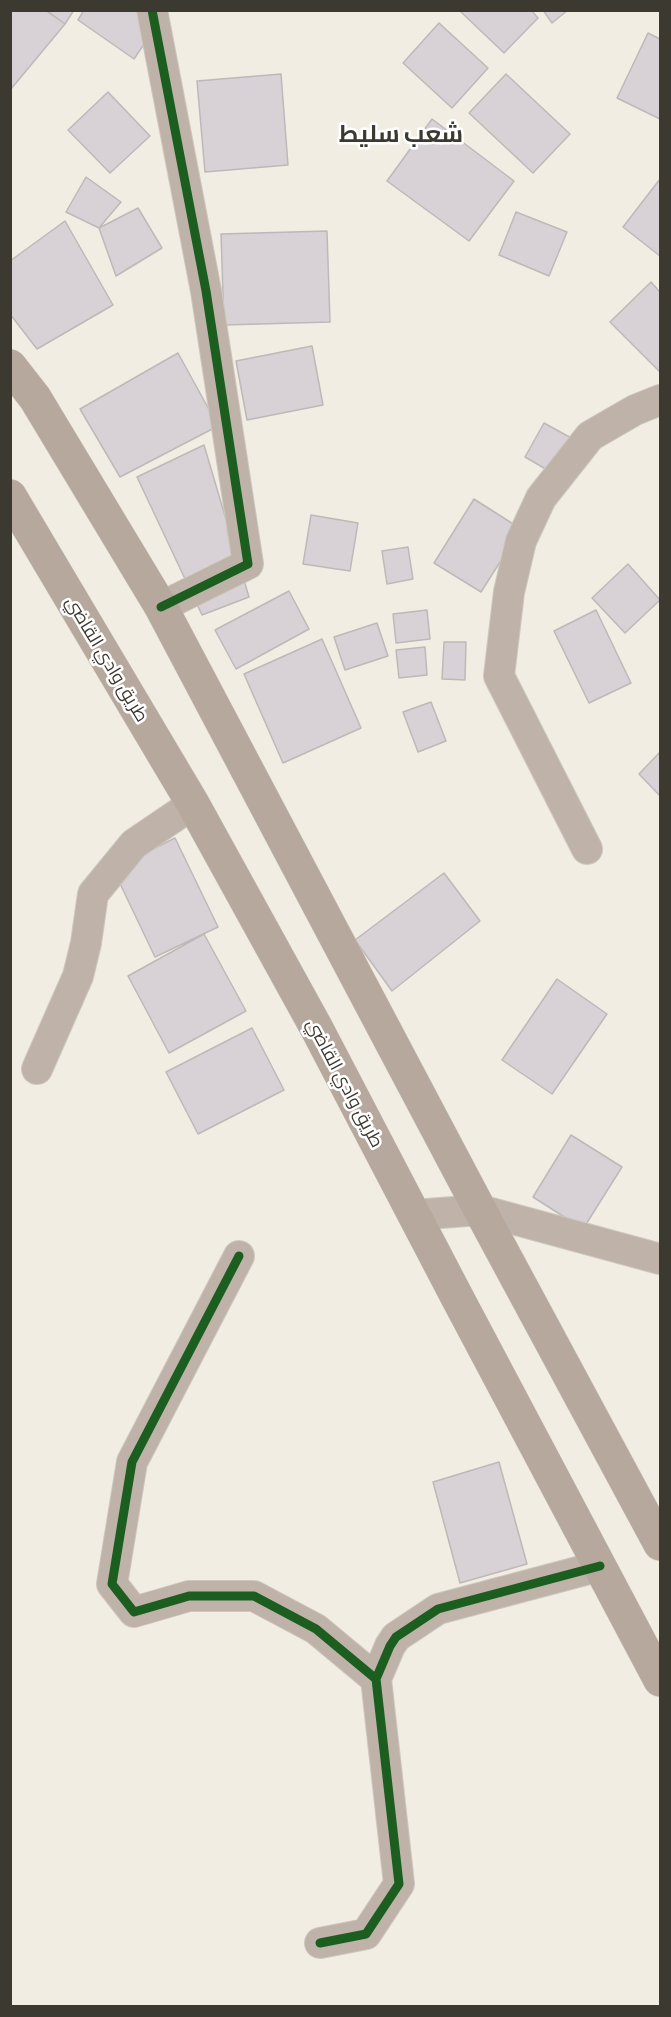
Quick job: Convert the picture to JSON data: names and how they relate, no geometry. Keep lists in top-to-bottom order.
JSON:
{
  "streets": {
    "main road": ["طريق وادي القاضي"]
  },
  "districts": ["شعب سليط"]
}
